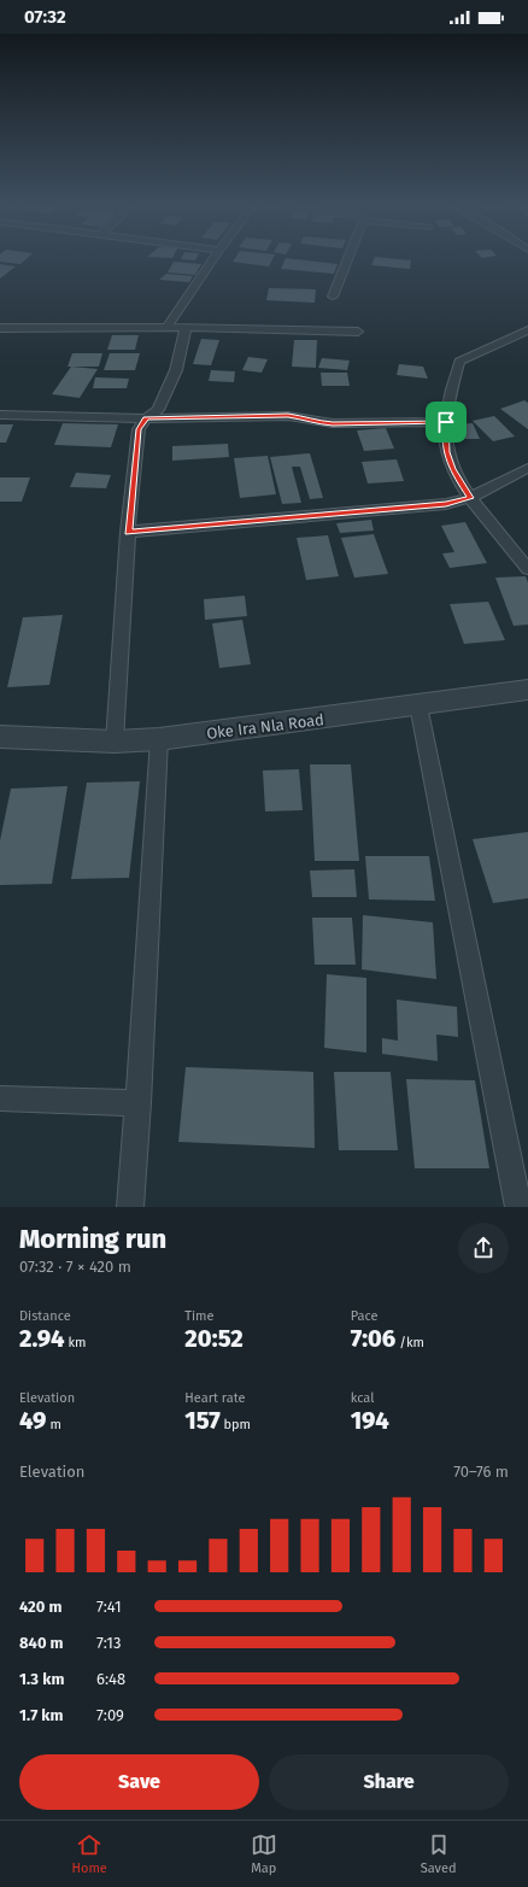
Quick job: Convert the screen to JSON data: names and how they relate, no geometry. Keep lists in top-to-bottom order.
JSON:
{
  "streets": {
    "street": ["Oke Ira Nla Road"]
  },
  "page": {
    "status": "07:32",
    "heading": ["Morning run", "07:32 · 7 × 420 m"],
    "stats": [
      ["Distance", "2.94 km"],
      ["Time", "20:52"],
      ["Pace", "7:06 /km"],
      ["Elevation", "49 m"],
      ["Heart rate", "157 bpm"],
      ["kcal", "194"]
    ],
    "chart": ["Elevation", "70–76 m"],
    "list": [
      {
        "name": "420 m",
        "note": "7:41"
      },
      {
        "name": "840 m",
        "note": "7:13"
      },
      {
        "name": "1.3 km",
        "note": "6:48"
      },
      {
        "name": "1.7 km",
        "note": "7:09"
      }
    ],
    "buttons": ["Save", "Share"],
    "tabs": ["Home", "Map", "Saved"]
  }
}
